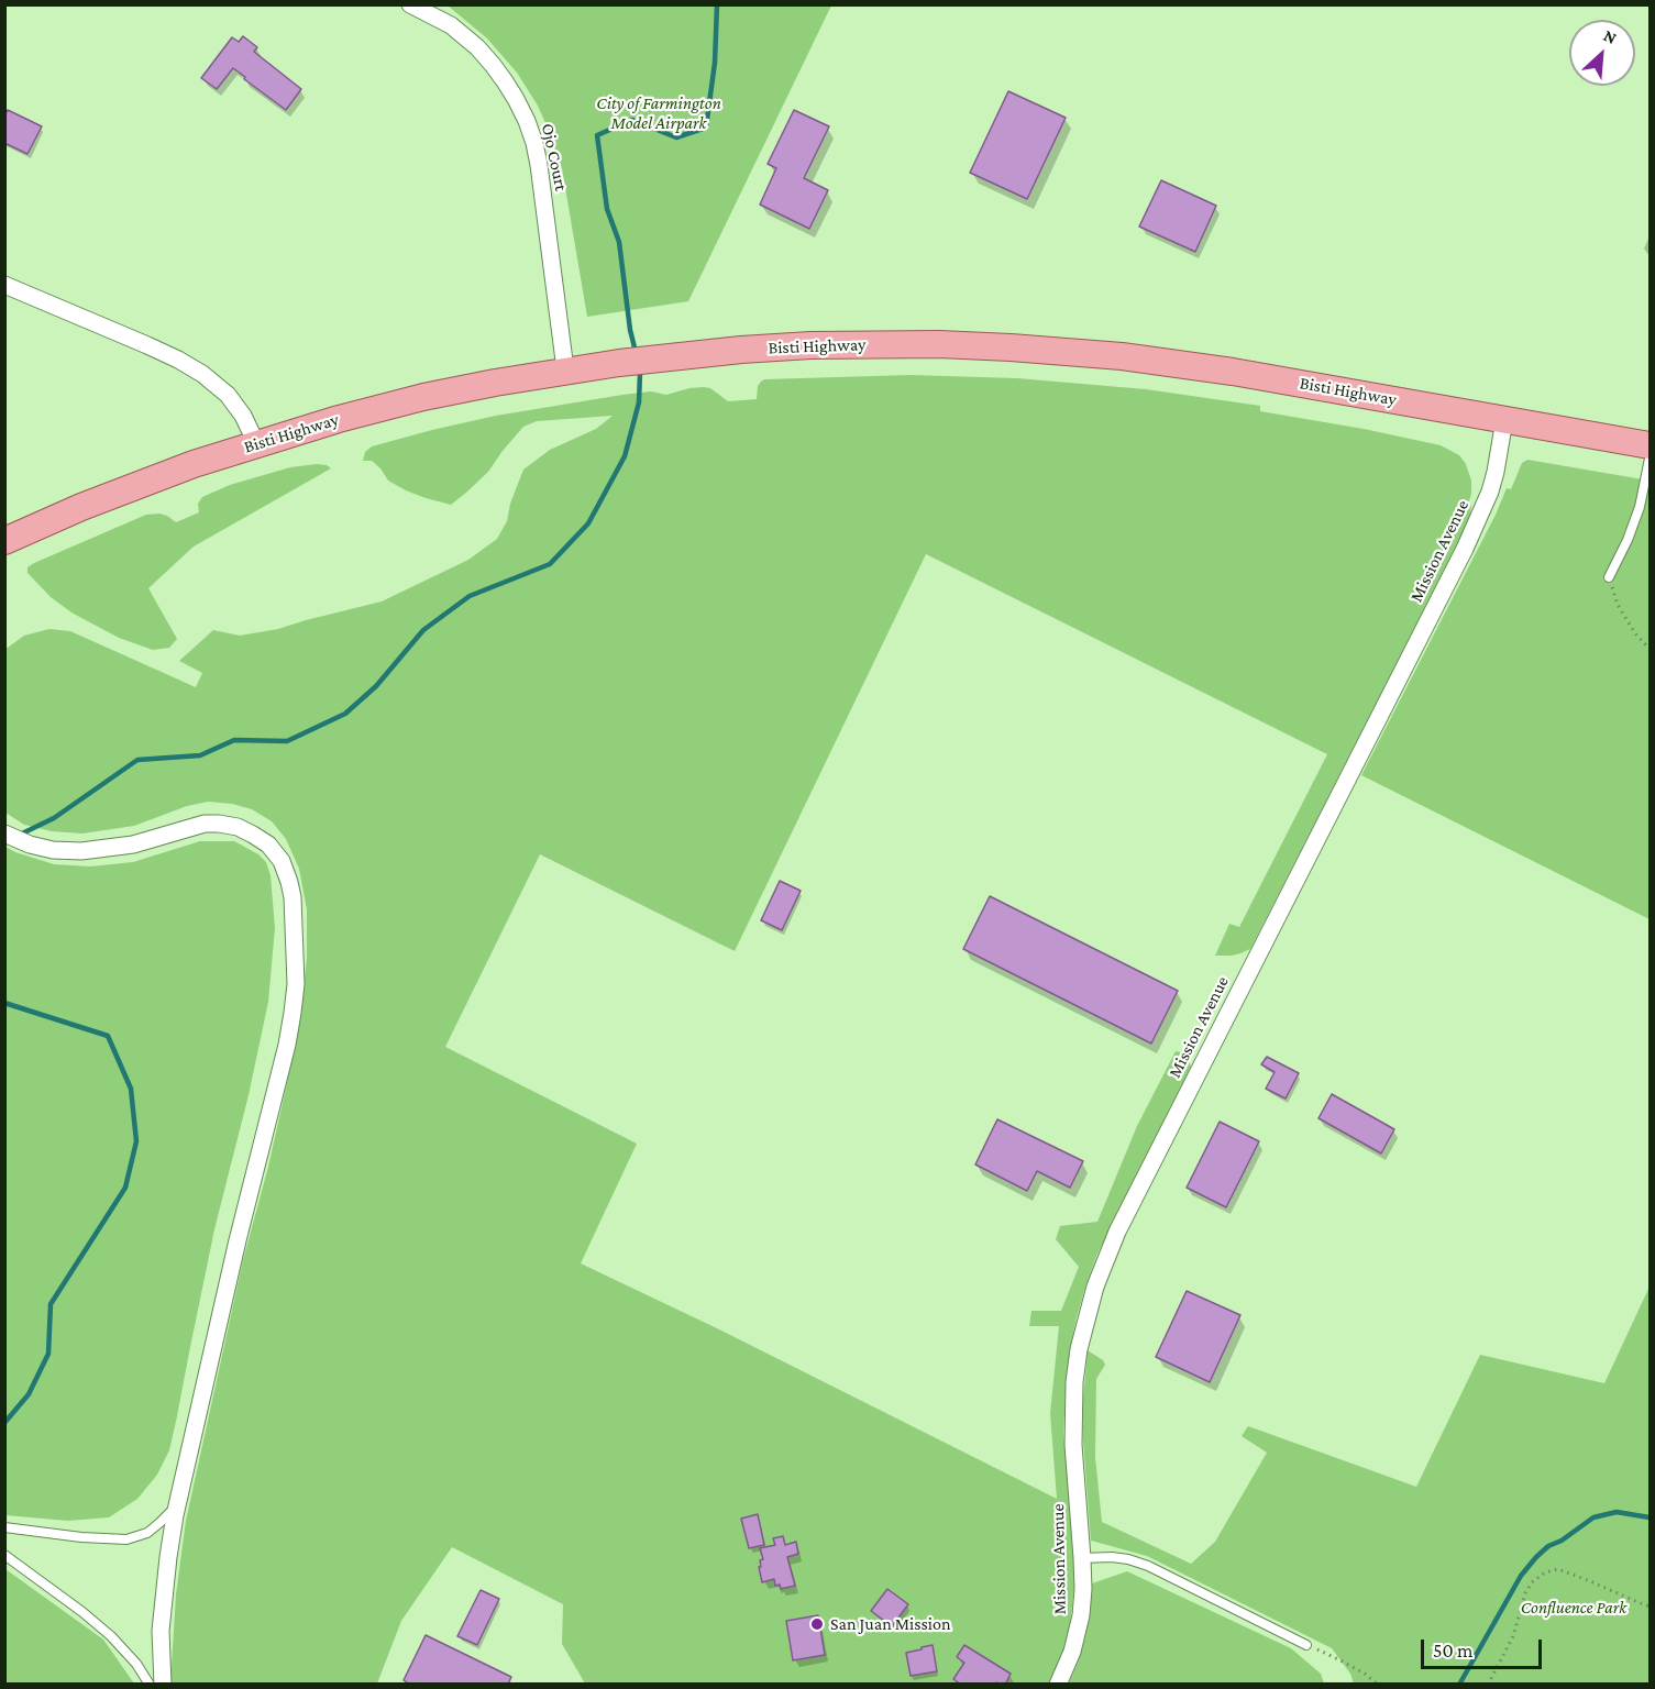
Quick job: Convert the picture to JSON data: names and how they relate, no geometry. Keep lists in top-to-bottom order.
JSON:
{
  "streets": {
    "main road": ["Bisti Highway"],
    "street": ["Ojo Court", "Mission Avenue"]
  },
  "crossings": [
    ["Ojo Court", "Bisti Highway"],
    ["Bisti Highway", "Mission Avenue"]
  ],
  "parks": ["City of Farmington Model Airpark", "Confluence Park"],
  "places": ["San Juan Mission"],
  "scale_bar": "50 m",
  "north": "top right"
}
